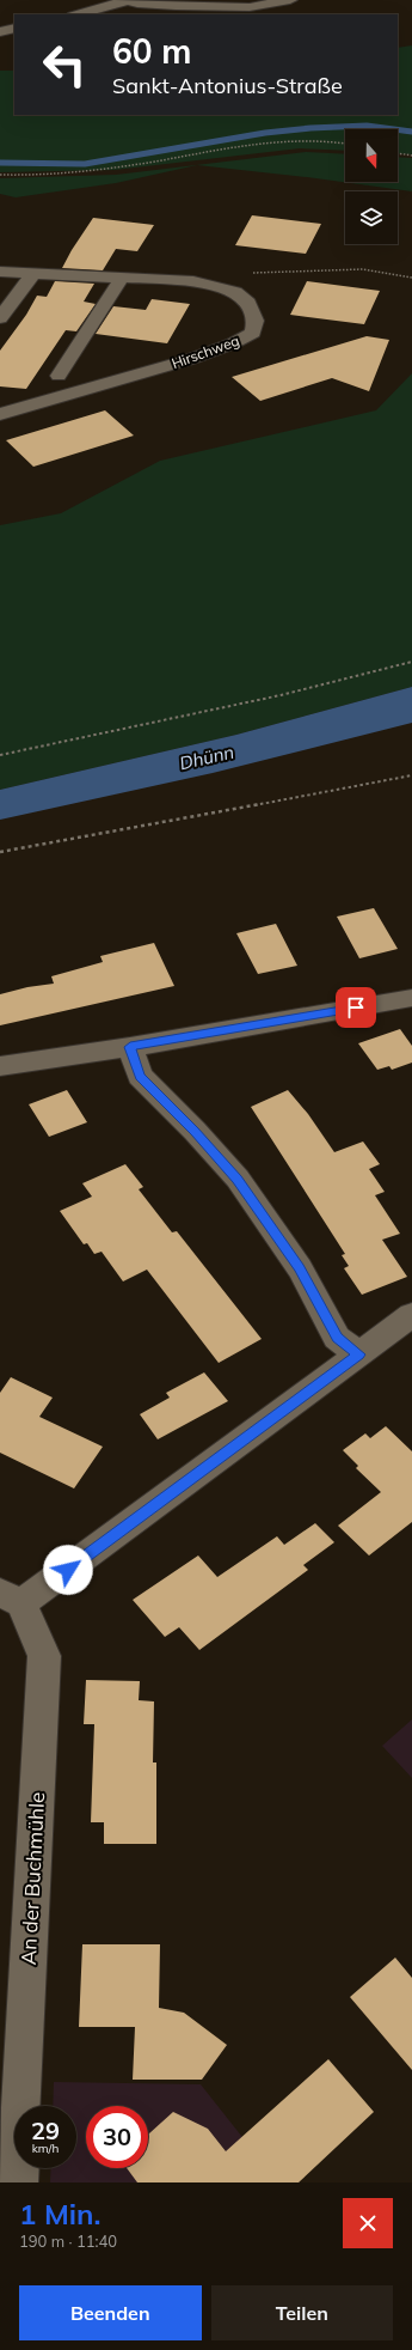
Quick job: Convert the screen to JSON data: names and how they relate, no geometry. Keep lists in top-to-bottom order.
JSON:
{
  "streets": {
    "street": ["Hirschweg", "An der Buchmühle"]
  },
  "water": ["Dhünn"],
  "north": "bottom",
  "page": {
    "turn": ["60 m", "Sankt-Antonius-Straße"],
    "speed": "29 km/h",
    "limit": "30",
    "heading": ["1 Min.", "190 m · 11:40"],
    "buttons": ["Beenden", "Teilen"]
  }
}
